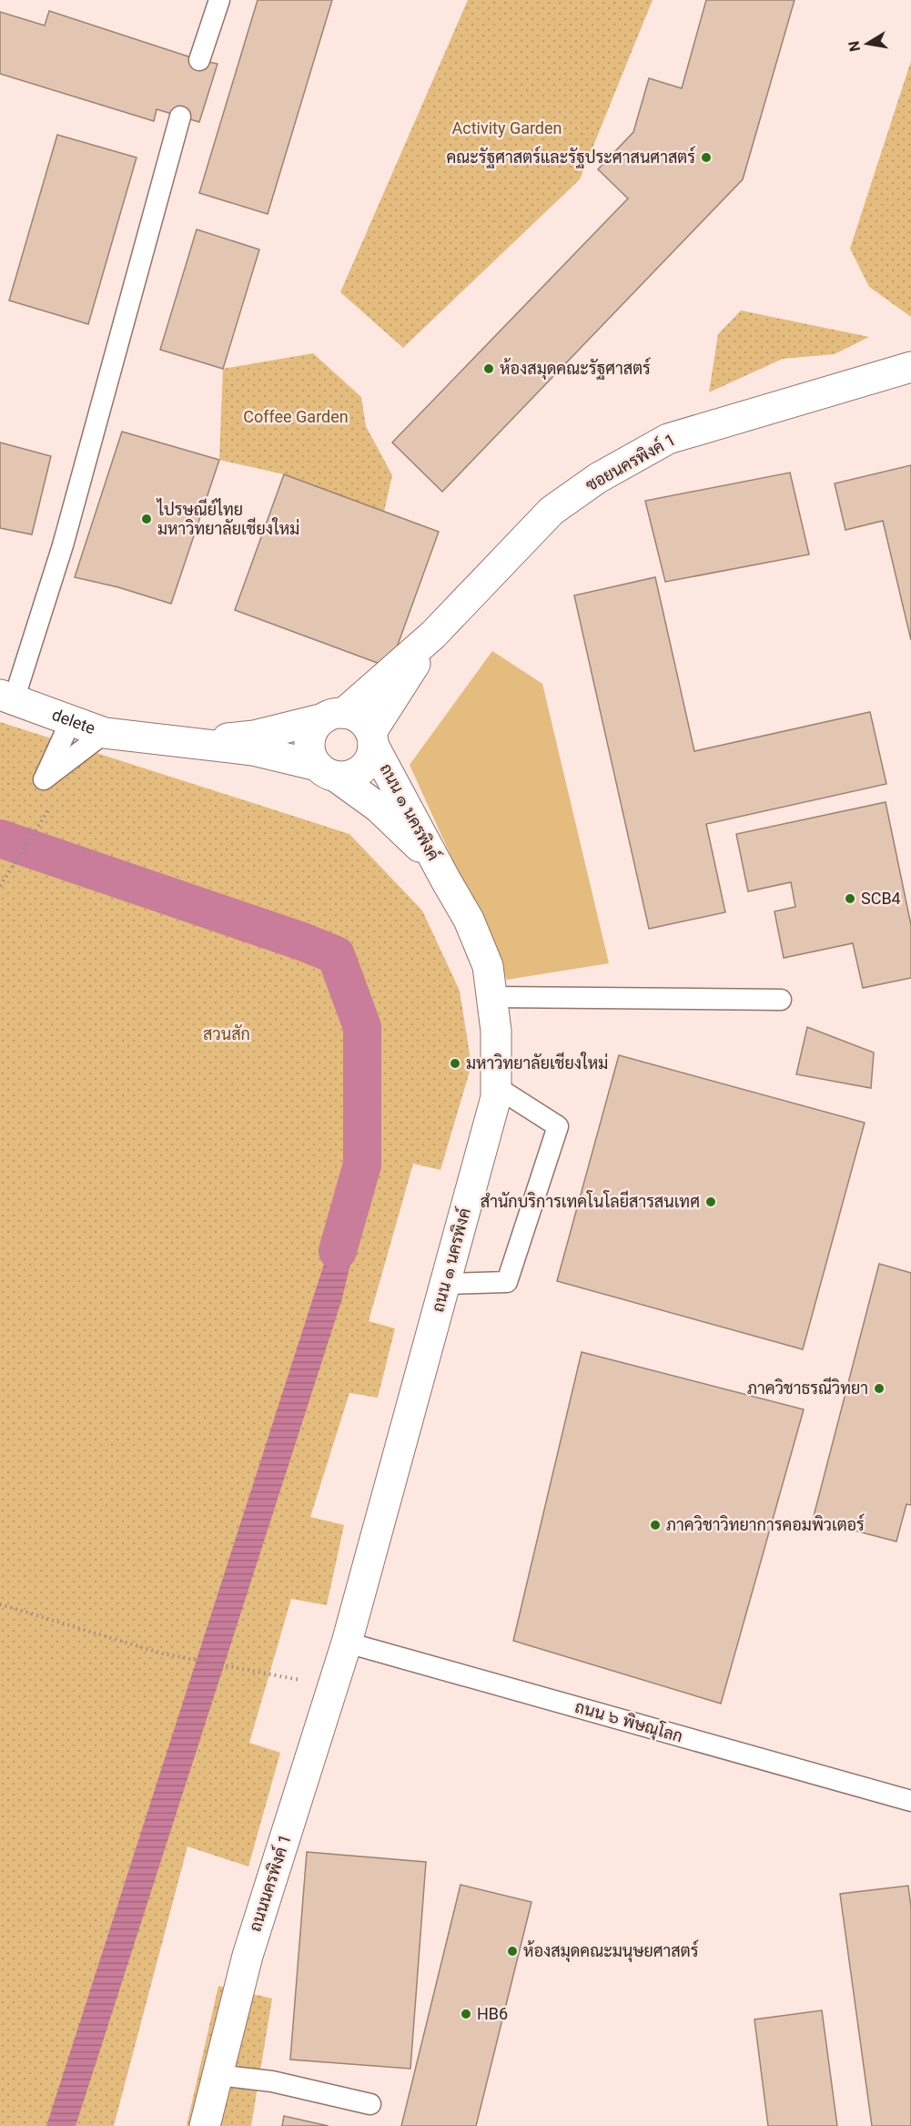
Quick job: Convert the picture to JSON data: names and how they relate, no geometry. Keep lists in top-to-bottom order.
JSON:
{
  "streets": {
    "street": ["ซอยนครพิงค์ 1", "ถนน ๑ นครพิงค์", "ถนนนครพิงค์ 1"],
    "lane": ["delete", "ถนน ๖ พิษณุโลก"]
  },
  "crossings": [
    ["ซอยนครพิงค์ 1", "ถนน ๑ นครพิงค์"],
    ["ถนน ๑ นครพิงค์", "ถนน ๖ พิษณุโลก"],
    ["ถนน ๑ นครพิงค์", "ถนนนครพิงค์ 1"],
    ["ถนน ๖ พิษณุโลก", "ถนนนครพิงค์ 1"]
  ],
  "parks": ["Activity Garden", "Coffee Garden", "สวนสัก"],
  "places": [
    "คณะรัฐศาสตร์และรัฐประศาสนศาสตร์",
    "ห้องสมุดคณะรัฐศาสตร์",
    "ไปรษณีย์ไทย มหาวิทยาลัยเชียงใหม่",
    "SCB4",
    "มหาวิทยาลัยเชียงใหม่",
    "สำนักบริการเทคโนโลยีสารสนเทศ",
    "ภาควิชาธรณีวิทยา",
    "ภาควิชาวิทยาการคอมพิวเตอร์",
    "ห้องสมุดคณะมนุษยศาสตร์",
    "HB6"
  ],
  "north": "left"
}
